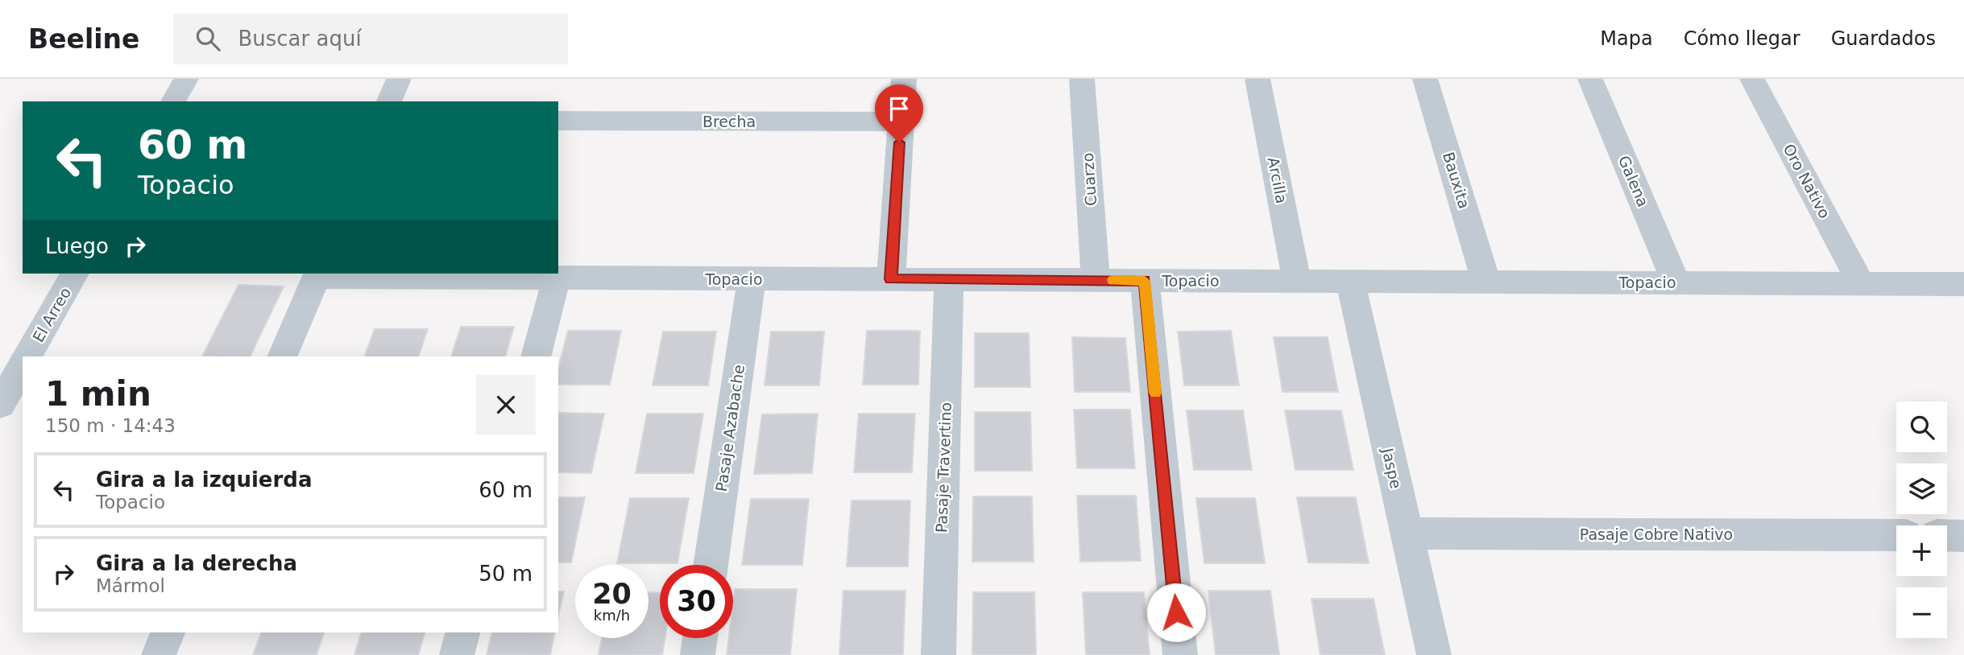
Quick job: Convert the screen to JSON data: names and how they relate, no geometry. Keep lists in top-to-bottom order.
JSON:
{
  "streets": {
    "street": [
      "Brecha",
      "Cuarzo",
      "Arcilla",
      "Bauxita",
      "Galena",
      "Oro Nativo",
      "Topacio",
      "El Arreo",
      "Pasaje Azabache",
      "Pasaje Travertino",
      "Jaspe",
      "Pasaje Cobre Nativo"
    ]
  },
  "crossings": [
    ["Cuarzo", "Topacio"],
    ["Arcilla", "Topacio"],
    ["Bauxita", "Topacio"],
    ["Galena", "Topacio"],
    ["Oro Nativo", "Topacio"],
    ["Topacio", "Pasaje Azabache"],
    ["Topacio", "Pasaje Travertino"],
    ["Topacio", "Jaspe"],
    ["Jaspe", "Pasaje Cobre Nativo"]
  ],
  "page": {
    "header": "Beeline",
    "search": "Buscar aquí",
    "nav": ["Mapa", "Cómo llegar", "Guardados"],
    "turn": ["60 m", "Topacio"],
    "then": "Luego",
    "heading": ["1 min", "150 m · 14:43"],
    "map_buttons": ["+", "−"],
    "list": [
      {
        "name": "Gira a la izquierda",
        "note": "Topacio",
        "value": "60 m"
      },
      {
        "name": "Gira a la derecha",
        "note": "Mármol",
        "value": "50 m"
      }
    ],
    "speed": "20 km/h",
    "limit": "30"
  }
}
